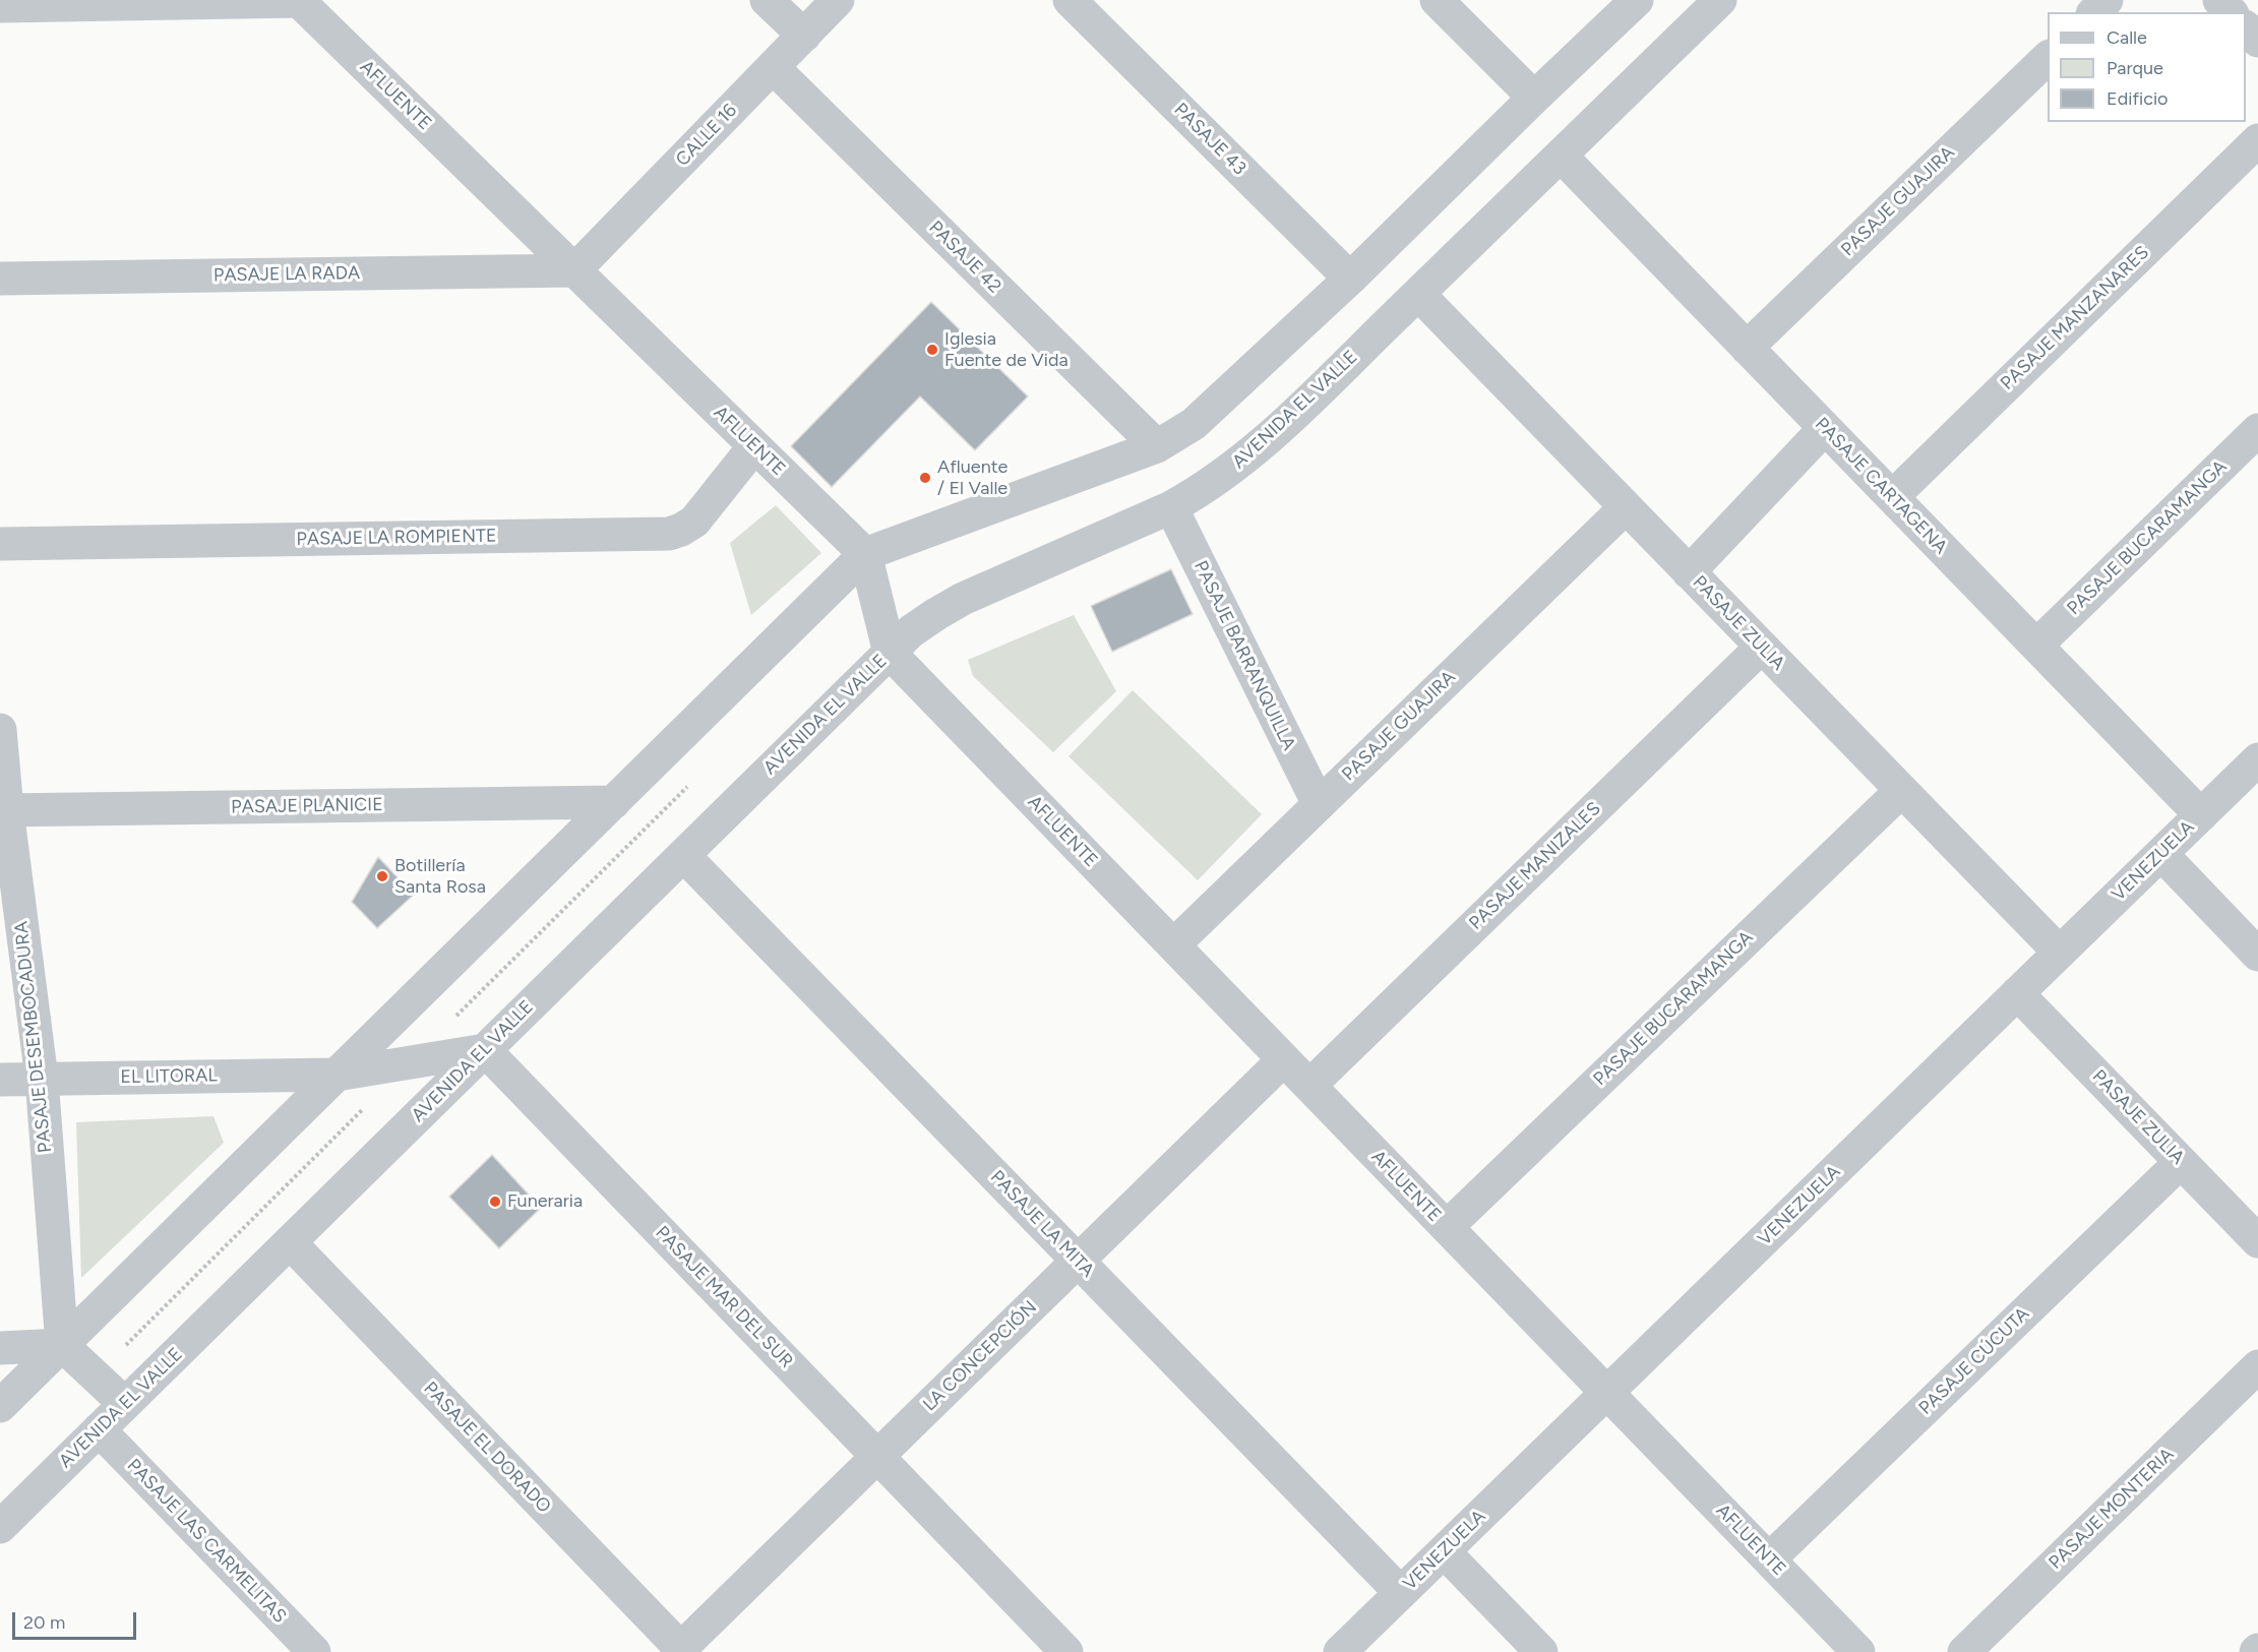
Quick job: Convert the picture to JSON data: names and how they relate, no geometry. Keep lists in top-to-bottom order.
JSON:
{
  "streets": {
    "street": [
      "AFLUENTE",
      "CALLE 16",
      "PASAJE 43",
      "PASAJE GUAJIRA",
      "PASAJE 42",
      "PASAJE LA RADA",
      "PASAJE MANZANARES",
      "AVENIDA EL VALLE",
      "PASAJE CARTAGENA",
      "PASAJE LA ROMPIENTE",
      "PASAJE BUCARAMANGA",
      "PASAJE ZULIA",
      "PASAJE BARRANQUILLA",
      "PASAJE PLANICIE",
      "VENEZUELA",
      "PASAJE MANIZALES",
      "PASAJE DESEMBOCADURA",
      "EL LITORAL",
      "PASAJE LA MITA",
      "PASAJE MAR DEL SUR",
      "LA CONCEPCIÓN",
      "PASAJE CÚCUTA",
      "PASAJE EL DORADO",
      "PASAJE MONTERIA",
      "PASAJE LAS CARMELITAS"
    ]
  },
  "crossings": [
    ["AFLUENTE", "CALLE 16"],
    ["AFLUENTE", "PASAJE GUAJIRA"],
    ["AFLUENTE", "PASAJE LA RADA"],
    ["AFLUENTE", "AVENIDA EL VALLE"],
    ["AFLUENTE", "PASAJE LA ROMPIENTE"],
    ["AFLUENTE", "PASAJE BUCARAMANGA"],
    ["AFLUENTE", "VENEZUELA"],
    ["AFLUENTE", "PASAJE MANIZALES"],
    ["AFLUENTE", "LA CONCEPCIÓN"],
    ["AFLUENTE", "PASAJE CÚCUTA"],
    ["CALLE 16", "PASAJE 42"],
    ["CALLE 16", "PASAJE LA RADA"],
    ["PASAJE GUAJIRA", "PASAJE CARTAGENA"],
    ["PASAJE GUAJIRA", "PASAJE ZULIA"],
    ["PASAJE GUAJIRA", "PASAJE BARRANQUILLA"],
    ["PASAJE MANZANARES", "PASAJE CARTAGENA"],
    ["AVENIDA EL VALLE", "PASAJE CARTAGENA"],
    ["AVENIDA EL VALLE", "PASAJE ZULIA"],
    ["AVENIDA EL VALLE", "PASAJE BARRANQUILLA"],
    ["AVENIDA EL VALLE", "PASAJE LA MITA"],
    ["AVENIDA EL VALLE", "PASAJE MAR DEL SUR"],
    ["AVENIDA EL VALLE", "PASAJE EL DORADO"],
    ["AVENIDA EL VALLE", "PASAJE LAS CARMELITAS"],
    ["PASAJE CARTAGENA", "PASAJE BUCARAMANGA"],
    ["PASAJE CARTAGENA", "VENEZUELA"],
    ["PASAJE BUCARAMANGA", "PASAJE ZULIA"],
    ["PASAJE ZULIA", "VENEZUELA"],
    ["PASAJE ZULIA", "PASAJE MANIZALES"],
    ["PASAJE ZULIA", "PASAJE CÚCUTA"],
    ["PASAJE PLANICIE", "PASAJE DESEMBOCADURA"],
    ["VENEZUELA", "PASAJE LA MITA"],
    ["PASAJE DESEMBOCADURA", "EL LITORAL"],
    ["PASAJE LA MITA", "LA CONCEPCIÓN"],
    ["PASAJE MAR DEL SUR", "LA CONCEPCIÓN"],
    ["LA CONCEPCIÓN", "PASAJE EL DORADO"]
  ],
  "places": [
    "Iglesia Fuente de Vida",
    "Afluente / El Valle",
    "Botillería Santa Rosa",
    "Funeraria"
  ],
  "legend": ["Calle", "Parque", "Edificio"],
  "scale_bar": "20 m"
}
